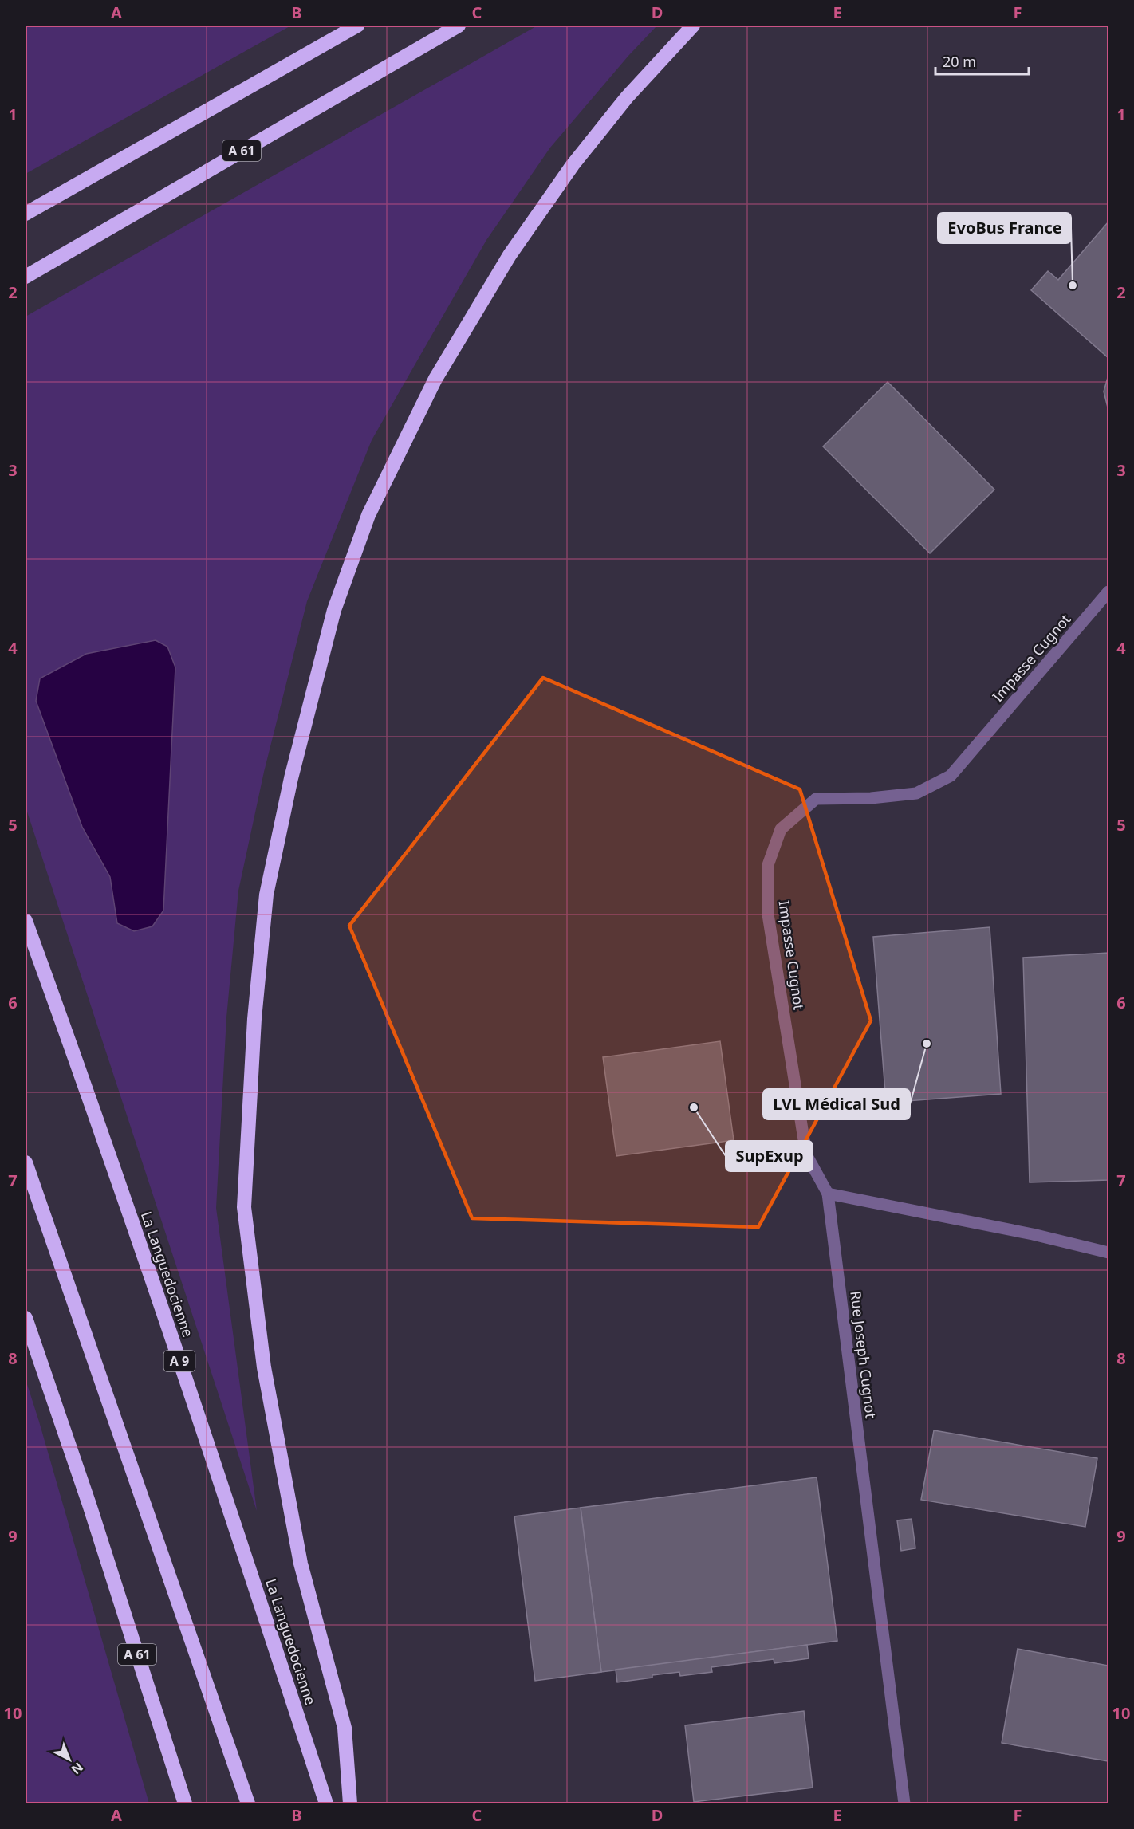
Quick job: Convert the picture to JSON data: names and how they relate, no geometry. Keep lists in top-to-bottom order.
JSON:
{
  "streets": {
    "highway": ["A 61", "La Languedocienne", "A 9"],
    "street": ["Impasse Cugnot", "Rue Joseph Cugnot"]
  },
  "crossings": [
    ["Impasse Cugnot", "Rue Joseph Cugnot"]
  ],
  "places": ["EvoBus France", "LVL Médical Sud", "SupExup"],
  "scale_bar": "20 m",
  "north": "bottom right",
  "grid": {
    "columns": [
      "A",
      "B",
      "C",
      "D",
      "E",
      "F"
    ],
    "rows": [
      "1",
      "2",
      "3",
      "4",
      "5",
      "6",
      "7",
      "8",
      "9",
      "10"
    ]
  }
}
